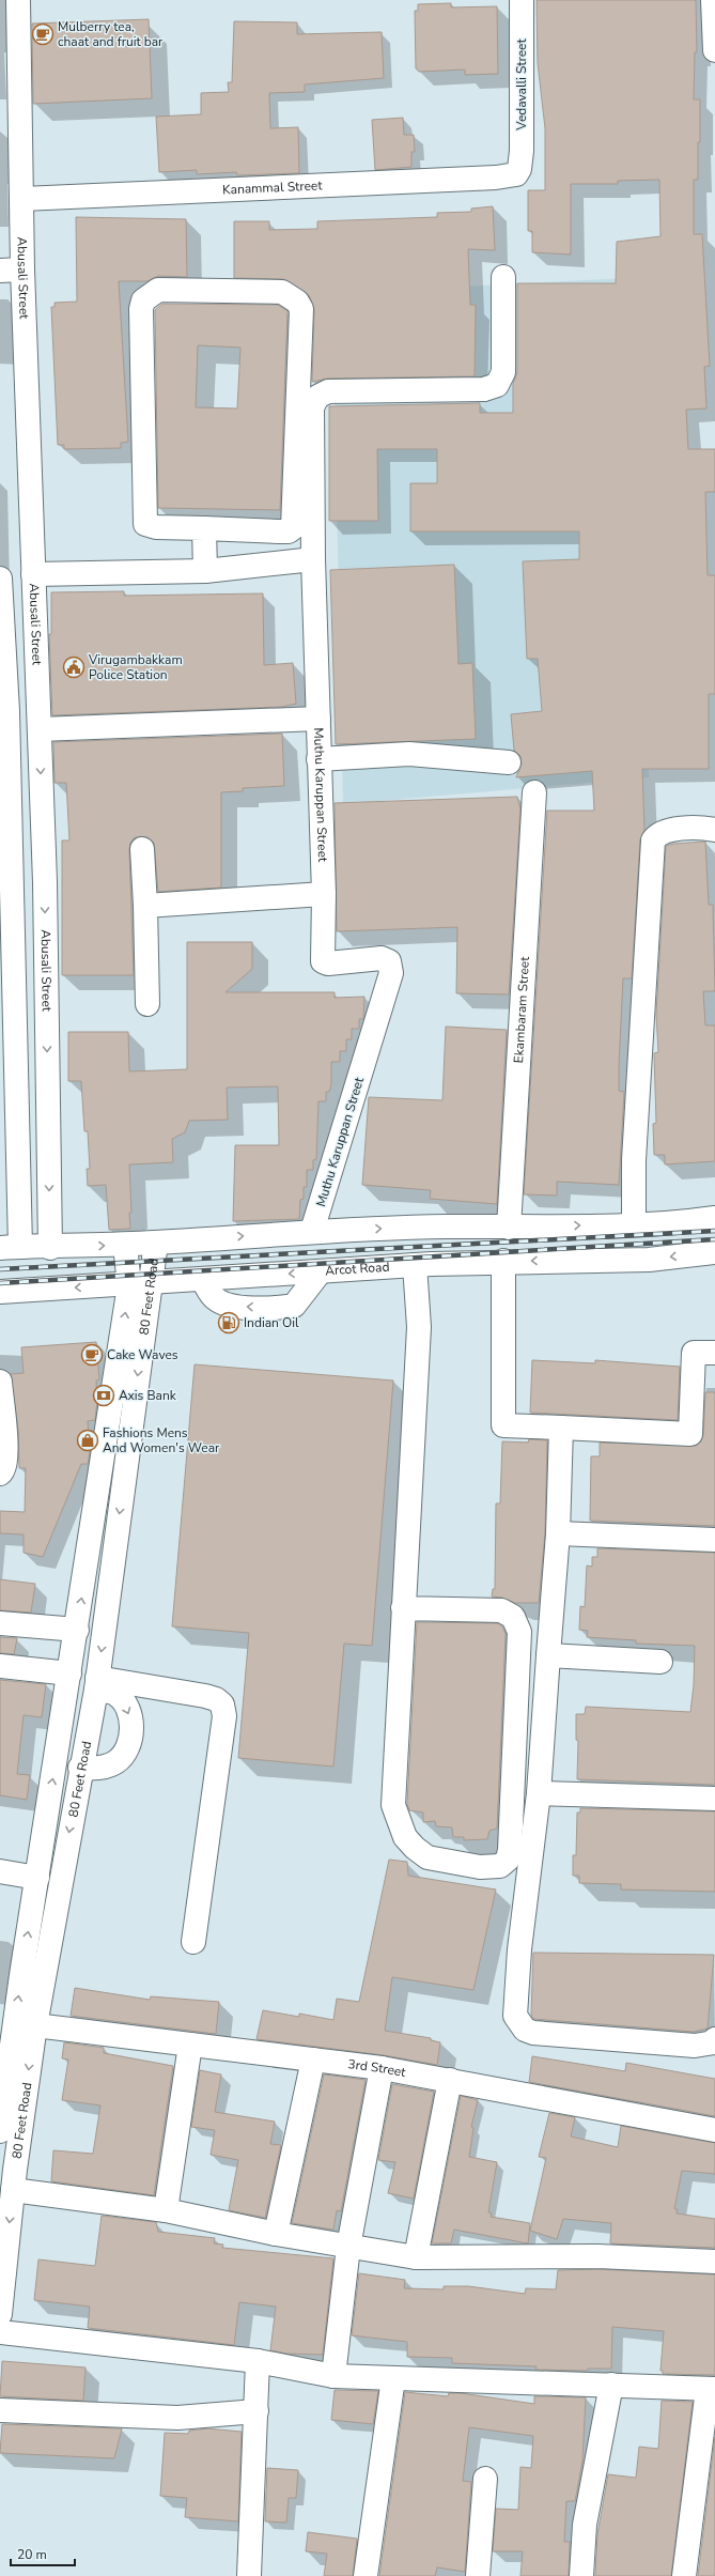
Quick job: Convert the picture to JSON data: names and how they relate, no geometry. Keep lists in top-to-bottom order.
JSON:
{
  "streets": {
    "street": [
      "Vedavalli Street",
      "Kanammal Street",
      "Abusali Street",
      "Muthu Karuppan Street",
      "Ekambaram Street",
      "Arcot Road",
      "80 Feet Road",
      "3rd Street"
    ]
  },
  "crossings": [
    ["Vedavalli Street", "Kanammal Street"],
    ["Kanammal Street", "Abusali Street"],
    ["Arcot Road", "80 Feet Road"],
    ["80 Feet Road", "3rd Street"]
  ],
  "places": {
    "cafe": ["Mulberry tea, chaat and fruit bar", "Cake Waves"],
    "public building": ["Virugambakkam Police Station"],
    "fuel station": ["Indian Oil"],
    "bank": ["Axis Bank"],
    "shop": ["Fashions Mens And Women's Wear"]
  },
  "scale_bar": "20 m"
}
